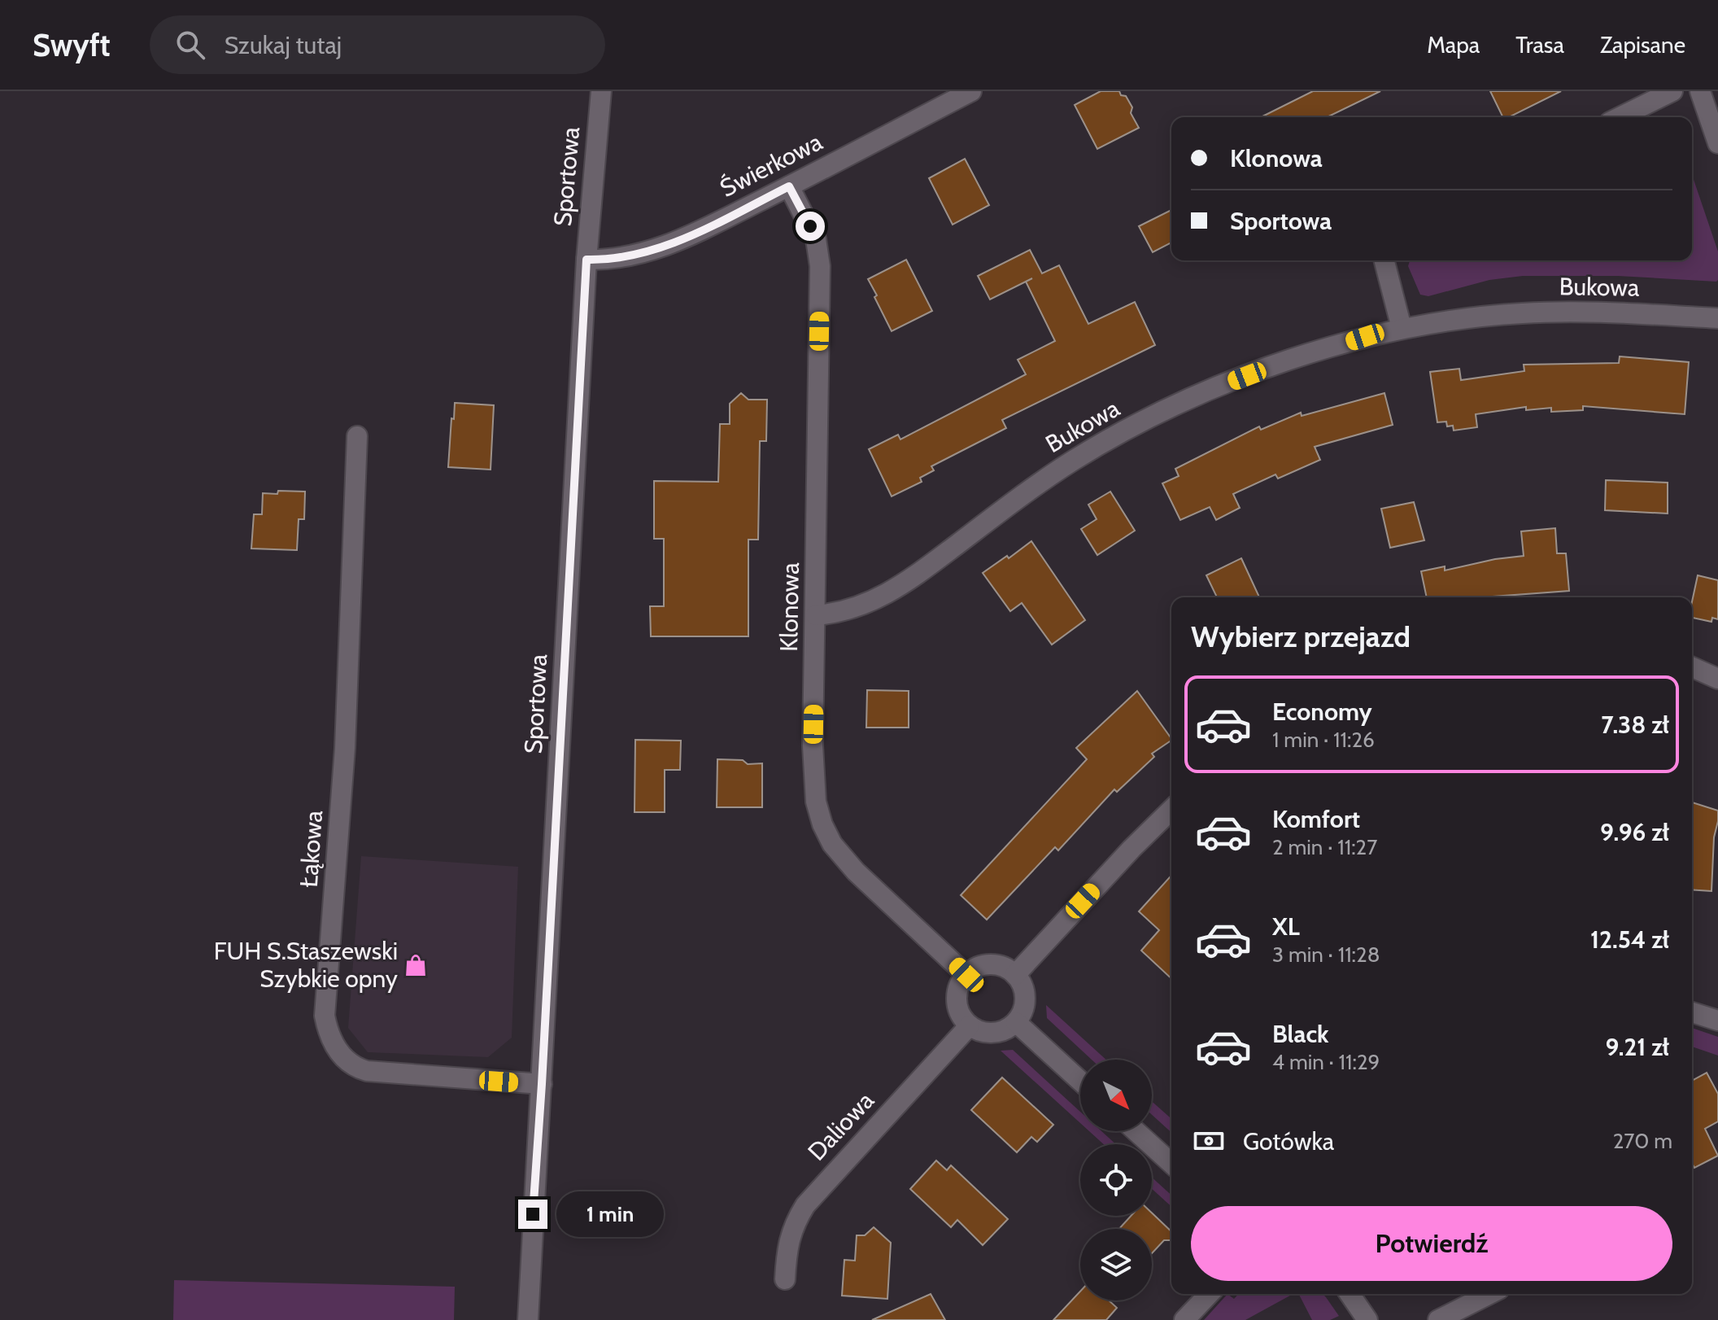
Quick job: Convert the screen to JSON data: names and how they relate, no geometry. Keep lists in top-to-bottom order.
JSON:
{
  "streets": {
    "street": [
      "Świerkowa",
      "Sportowa",
      "Bukowa",
      "Klonowa",
      "Łąkowa",
      "Daliowa"
    ]
  },
  "crossings": [
    ["Świerkowa", "Sportowa"],
    ["Świerkowa", "Klonowa"],
    ["Sportowa", "Łąkowa"],
    ["Bukowa", "Klonowa"],
    ["Klonowa", "Daliowa"]
  ],
  "places": {
    "shop": ["FUH S.Staszewski Szybkie opny"]
  },
  "north": "bottom right",
  "page": {
    "header": "Swyft",
    "search": "Szukaj tutaj",
    "nav": ["Mapa", "Trasa", "Zapisane"],
    "banner": ["Klonowa", "Sportowa"],
    "heading": "Wybierz przejazd",
    "list": [
      {
        "name": "Economy",
        "note": "1 min · 11:26",
        "value": "7.38 zł"
      },
      {
        "name": "Komfort",
        "note": "2 min · 11:27",
        "value": "9.96 zł"
      },
      {
        "name": "XL",
        "note": "3 min · 11:28",
        "value": "12.54 zł"
      },
      {
        "name": "Black",
        "note": "4 min · 11:29",
        "value": "9.21 zł"
      }
    ],
    "pay": ["Gotówka", "270 m"],
    "bubble": "1 min",
    "buttons": "Potwierdź"
  }
}
